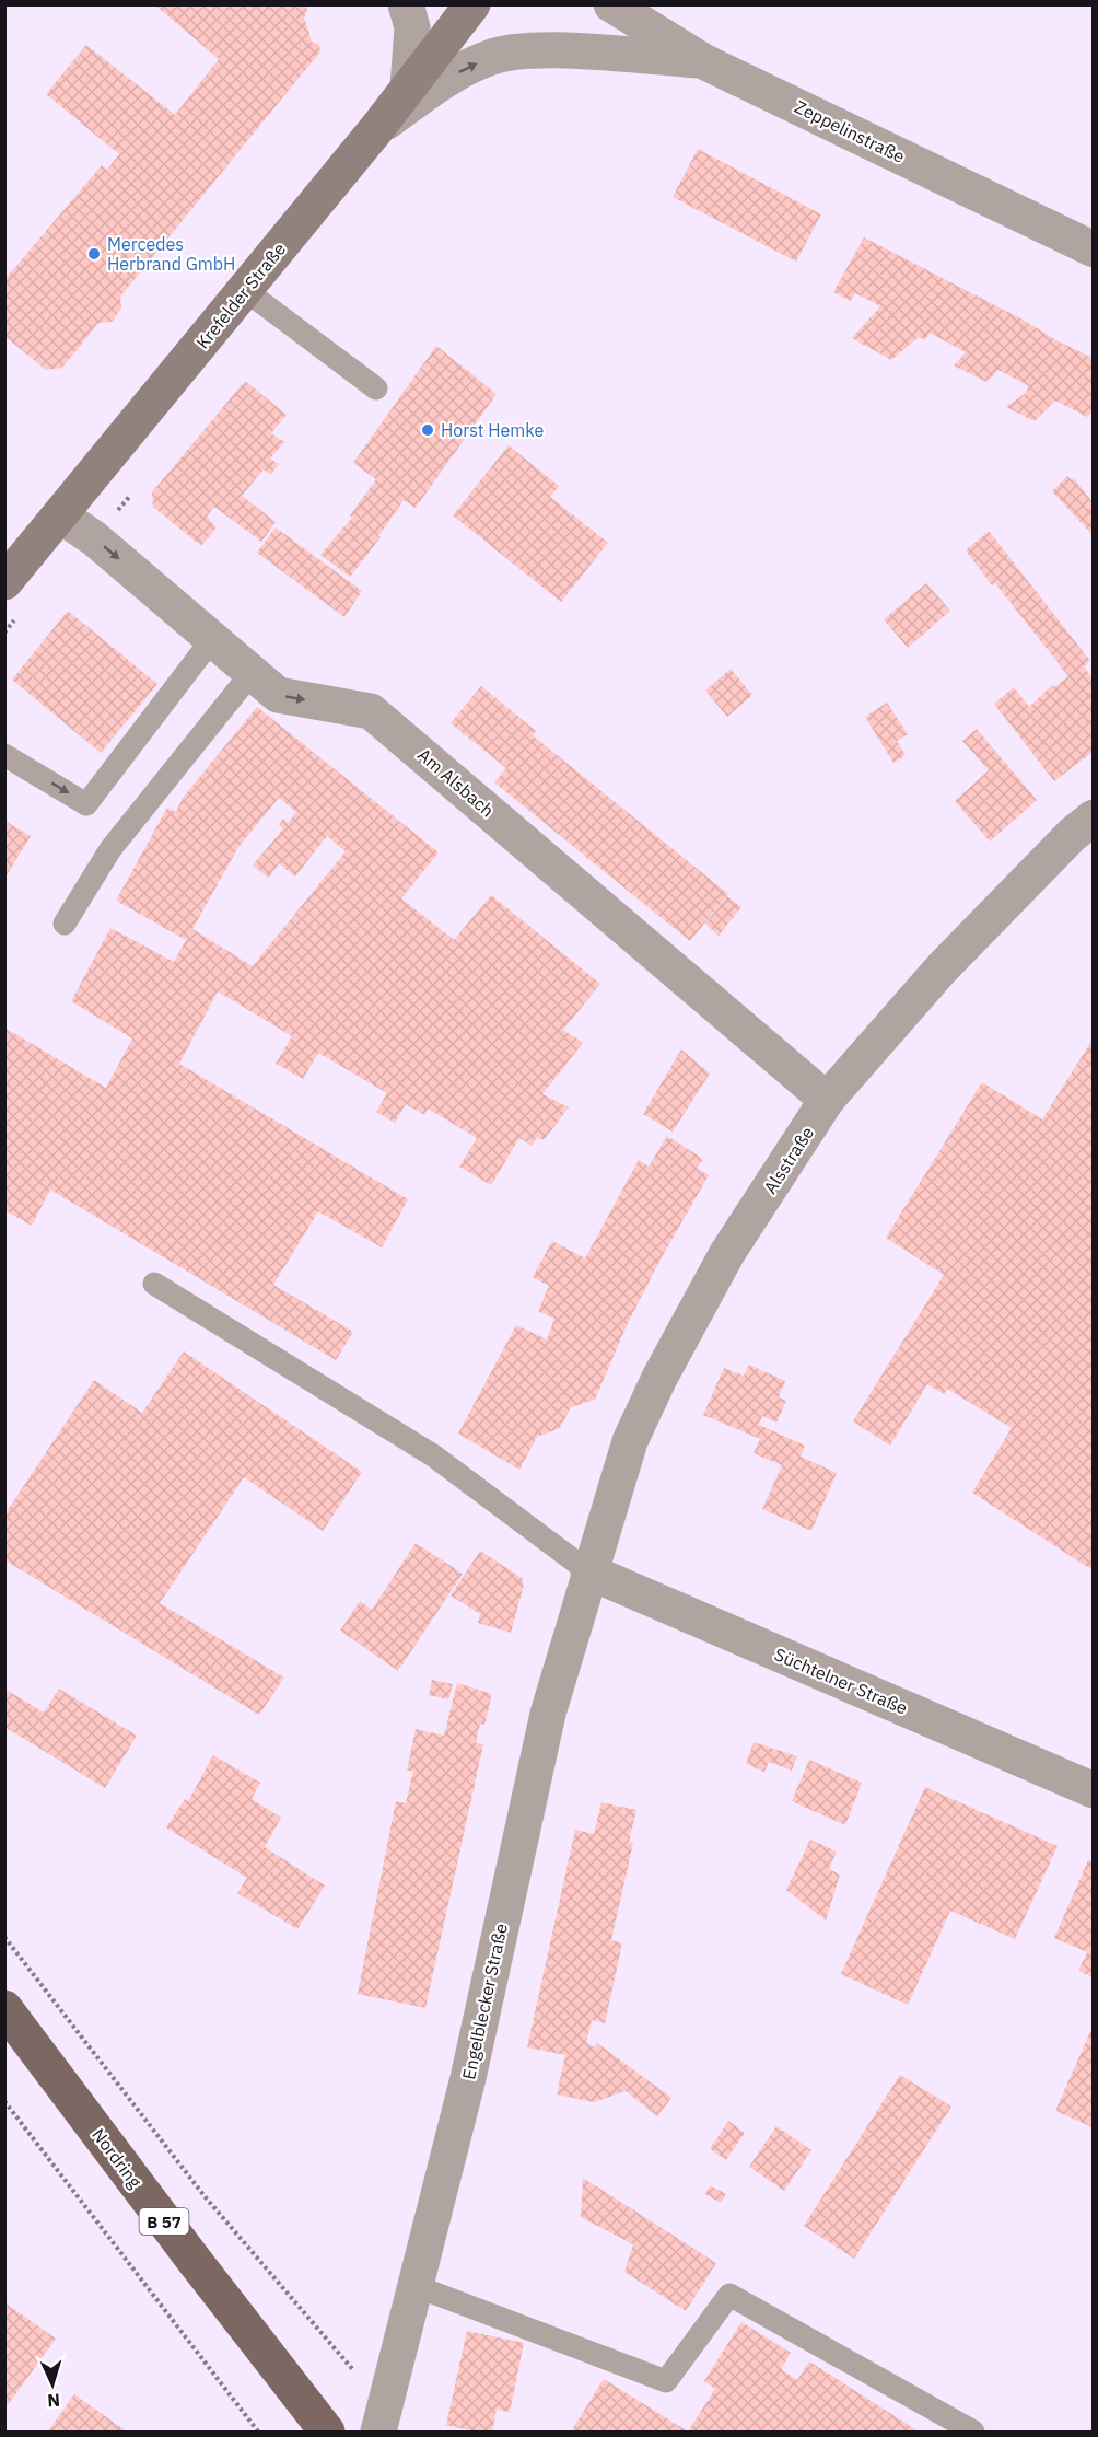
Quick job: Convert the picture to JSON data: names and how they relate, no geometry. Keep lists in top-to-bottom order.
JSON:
{
  "streets": {
    "main road": ["Krefelder Straße", "Nordring", "B 57"],
    "street": [
      "Zeppelinstraße",
      "Am Alsbach",
      "Alsstraße",
      "Süchtelner Straße",
      "Engelblecker Straße"
    ]
  },
  "crossings": [
    ["Krefelder Straße", "Am Alsbach"],
    ["Am Alsbach", "Alsstraße"],
    ["Alsstraße", "Süchtelner Straße"],
    ["Alsstraße", "Engelblecker Straße"],
    ["Süchtelner Straße", "Engelblecker Straße"]
  ],
  "one_way": ["Am Alsbach"],
  "places": ["Mercedes Herbrand GmbH", "Horst Hemke"],
  "north": "bottom"
}
